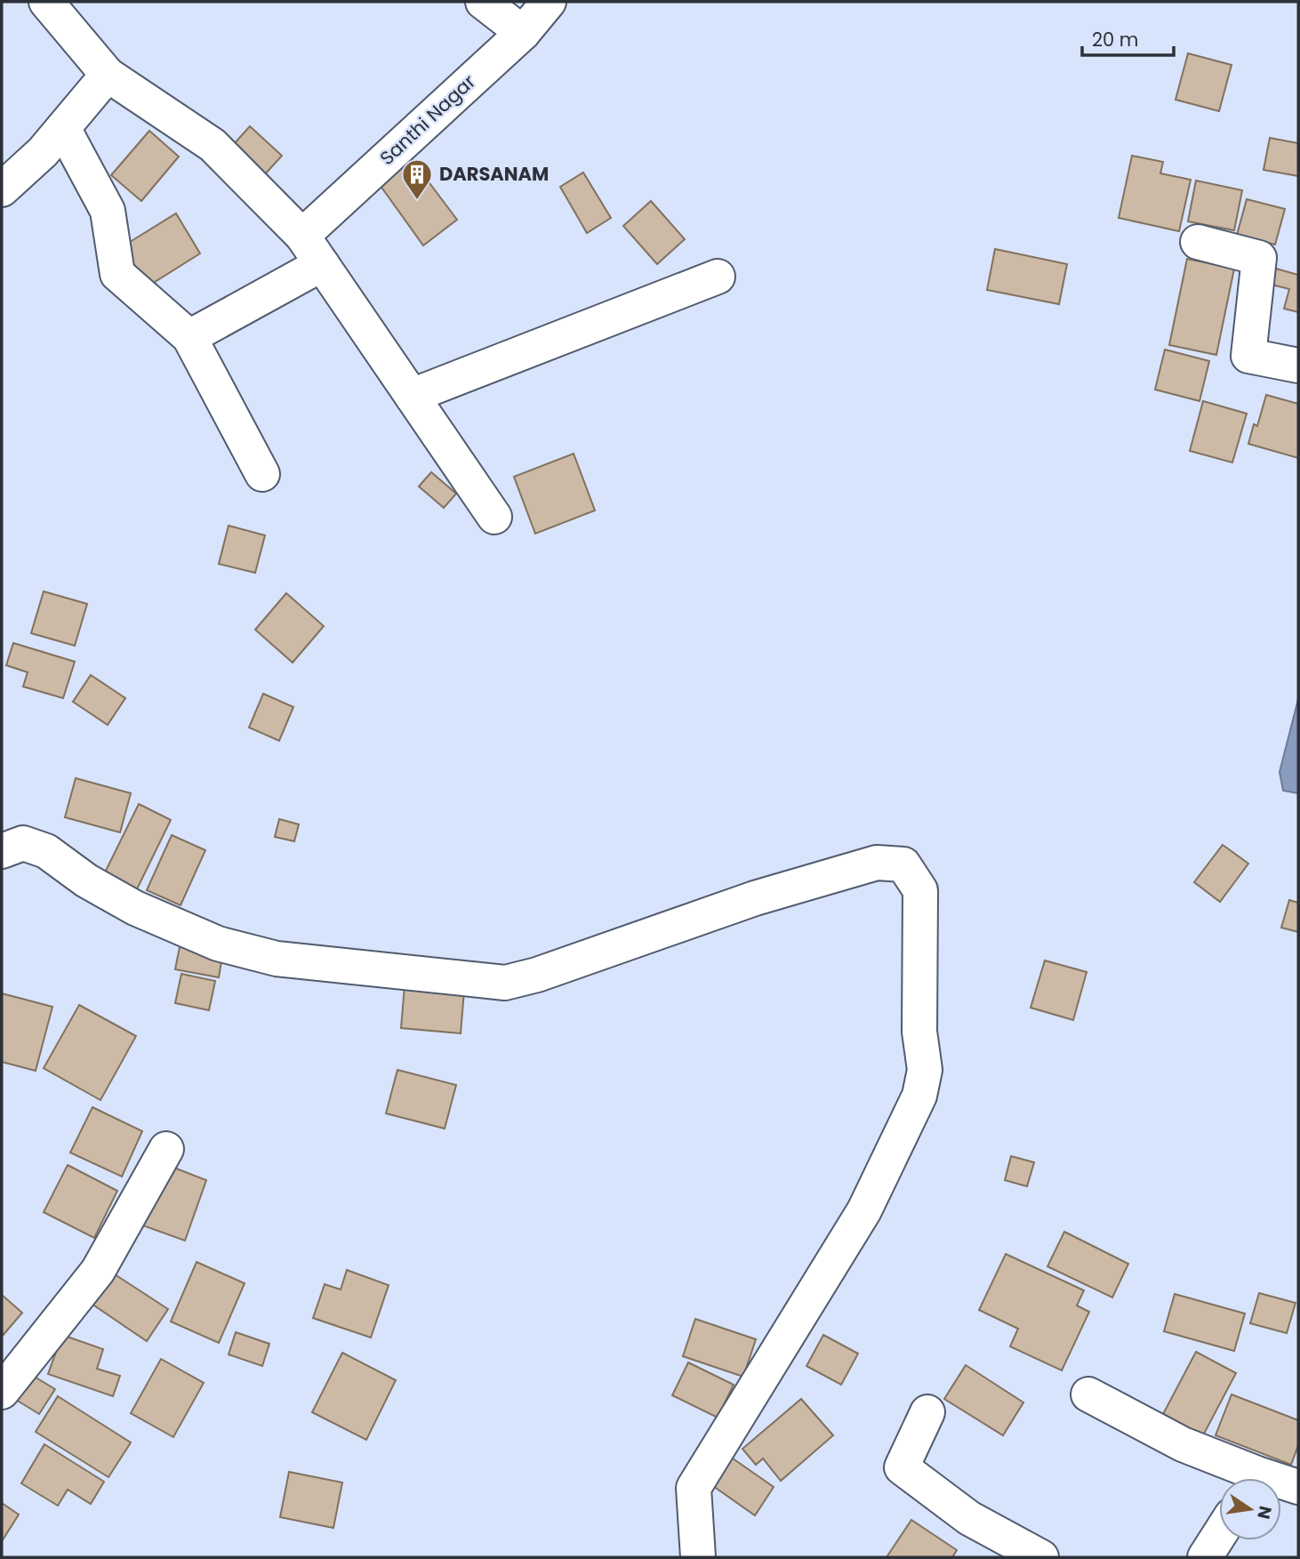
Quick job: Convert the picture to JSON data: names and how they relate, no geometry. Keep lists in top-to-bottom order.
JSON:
{
  "streets": {
    "street": ["Santhi Nagar"]
  },
  "places": {
    "building": ["DARSANAM"]
  },
  "scale_bar": "20 m",
  "north": "right"
}
